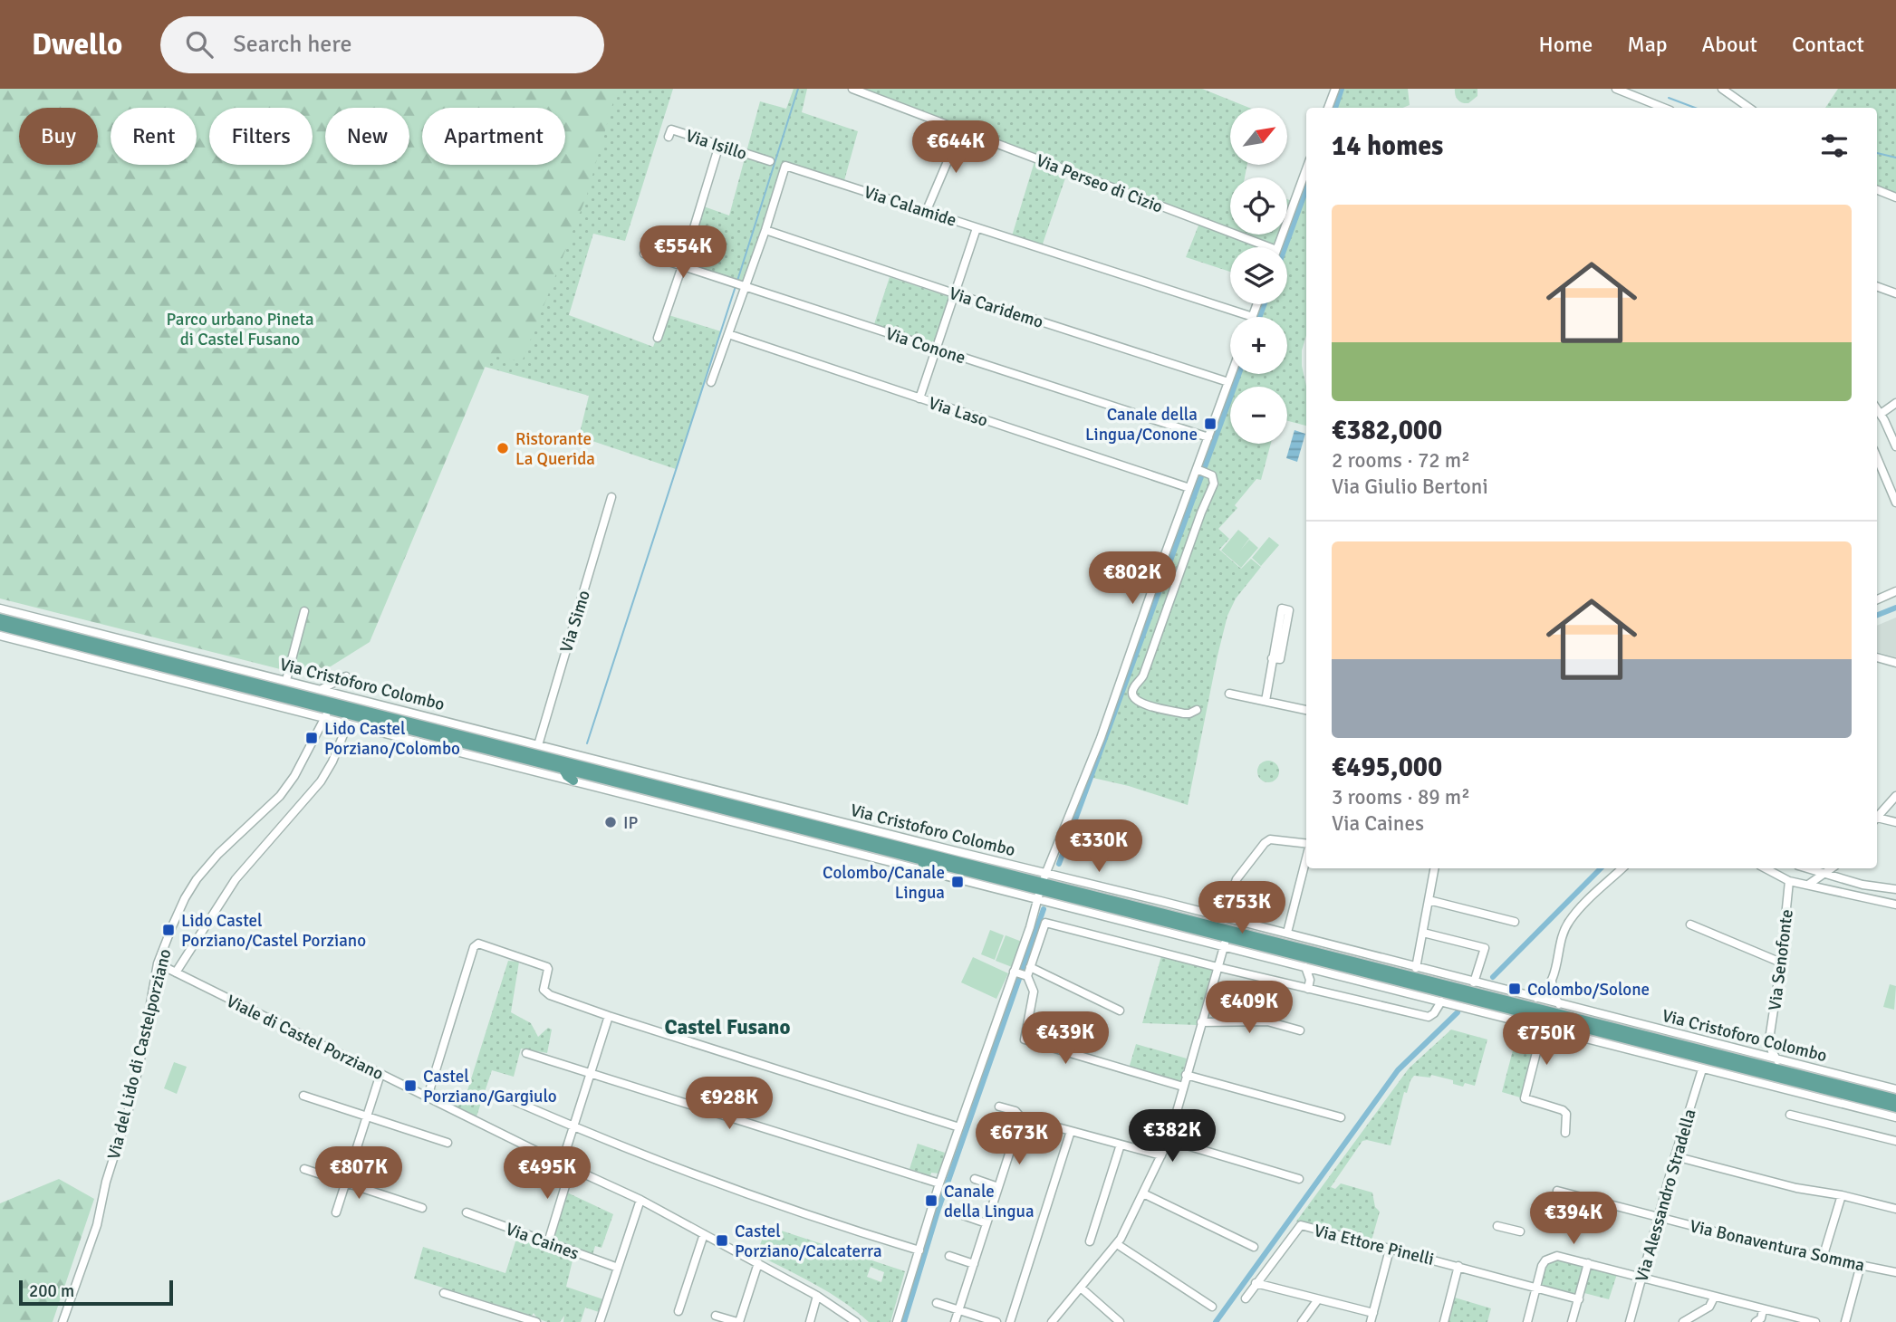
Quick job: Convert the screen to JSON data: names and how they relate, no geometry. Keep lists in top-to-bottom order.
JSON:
{
  "streets": {
    "main road": ["Via Cristoforo Colombo"],
    "street": [
      "Via Isillo",
      "Via Perseo di Cizio",
      "Via Calamide",
      "Via Caridemo",
      "Via Conone",
      "Via Laso",
      "Via Simo",
      "Via Senofonte",
      "Viale di Castel Porziano",
      "Via del Lido di Castelporziano",
      "Via Alessandro Stradella",
      "Via Caines",
      "Via Ettore Pinelli",
      "Via Bonaventura Somma"
    ]
  },
  "crossings": [
    ["Via Calamide", "Via Caridemo"],
    ["Via Calamide", "Via Conone"],
    ["Via Calamide", "Via Laso"],
    ["Via Simo", "Via Cristoforo Colombo"],
    ["Via Cristoforo Colombo", "Via del Lido di Castelporziano"],
    ["Via Cristoforo Colombo", "Via Alessandro Stradella"],
    ["Viale di Castel Porziano", "Via del Lido di Castelporziano"],
    ["Via Alessandro Stradella", "Via Bonaventura Somma"]
  ],
  "districts": ["Castel Fusano"],
  "parks": ["Parco urbano Pineta di Castel Fusano"],
  "places": {
    "transit": [
      "Canale della Lingua/Conone",
      "Lido Castel Porziano/Colombo",
      "Colombo/Canale Lingua",
      "Lido Castel Porziano/Castel Porziano",
      "Colombo/Solone",
      "Castel Porziano/Gargiulo",
      "Canale della Lingua",
      "Castel Porziano/Calcaterra"
    ],
    "other": ["Ristorante La Querida", "IP"]
  },
  "scale_bar": "200 m",
  "north": "top right",
  "page": {
    "header": "Dwello",
    "search": "Search here",
    "nav": [
      "Home",
      "Map",
      "About",
      "Contact"
    ],
    "map_buttons": ["+", "−"],
    "chip": [
      "Buy",
      "Rent",
      "Filters",
      "New",
      "Apartment"
    ],
    "heading": "14 homes",
    "price": [
      "€644K",
      "€554K",
      "€802K",
      "€330K",
      "€753K",
      "€409K",
      "€439K",
      "€750K",
      "€928K",
      "€382K",
      "€673K",
      "€807K",
      "€495K",
      "€394K"
    ],
    "list": [
      {
        "name": "€382,000",
        "note": "2 rooms · 72 m² · Via Giulio Bertoni"
      },
      {
        "name": "€495,000",
        "note": "3 rooms · 89 m² · Via Caines"
      }
    ],
    "scale": "200 m"
  }
}
